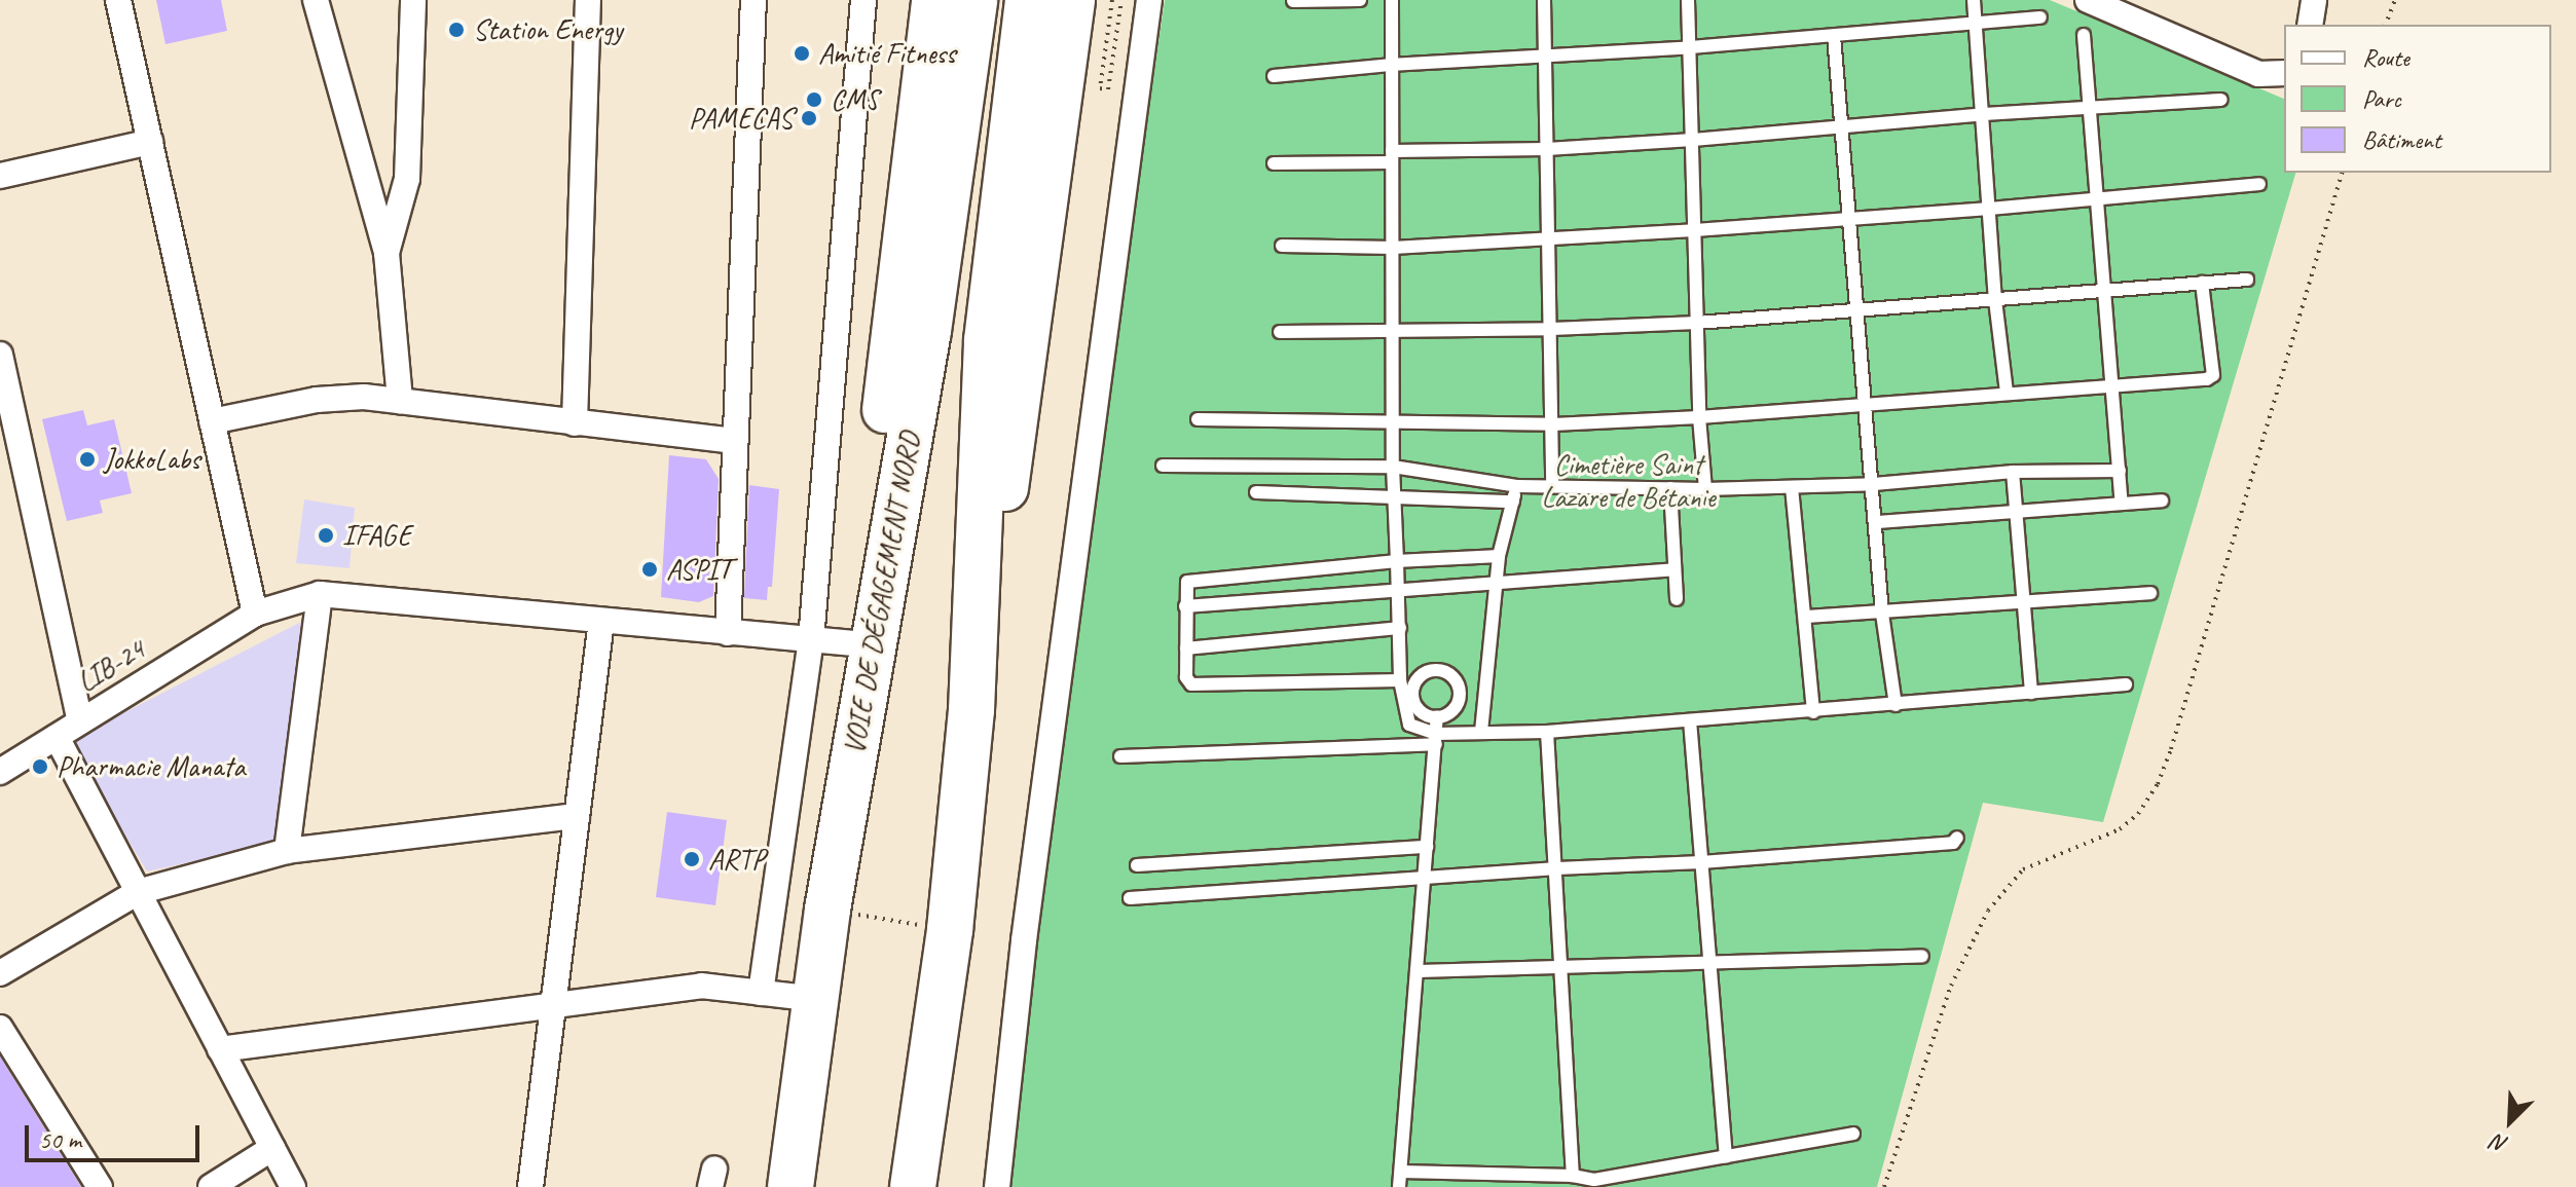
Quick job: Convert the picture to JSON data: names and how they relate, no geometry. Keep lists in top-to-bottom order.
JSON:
{
  "streets": {
    "highway": ["VOIE DE DÉGAGEMENT NORD"],
    "street": ["LIB-24"]
  },
  "parks": ["Cimetière Saint Lazare de Bétanie"],
  "places": [
    "Station Energy",
    "Amitié Fitness",
    "CMS",
    "PAMECAS",
    "JokkoLabs",
    "IFAGE",
    "ASPIT",
    "Pharmacie Manata",
    "ARTP"
  ],
  "legend": ["Route", "Parc", "Bâtiment"],
  "scale_bar": "50 m",
  "north": "bottom left"
}
